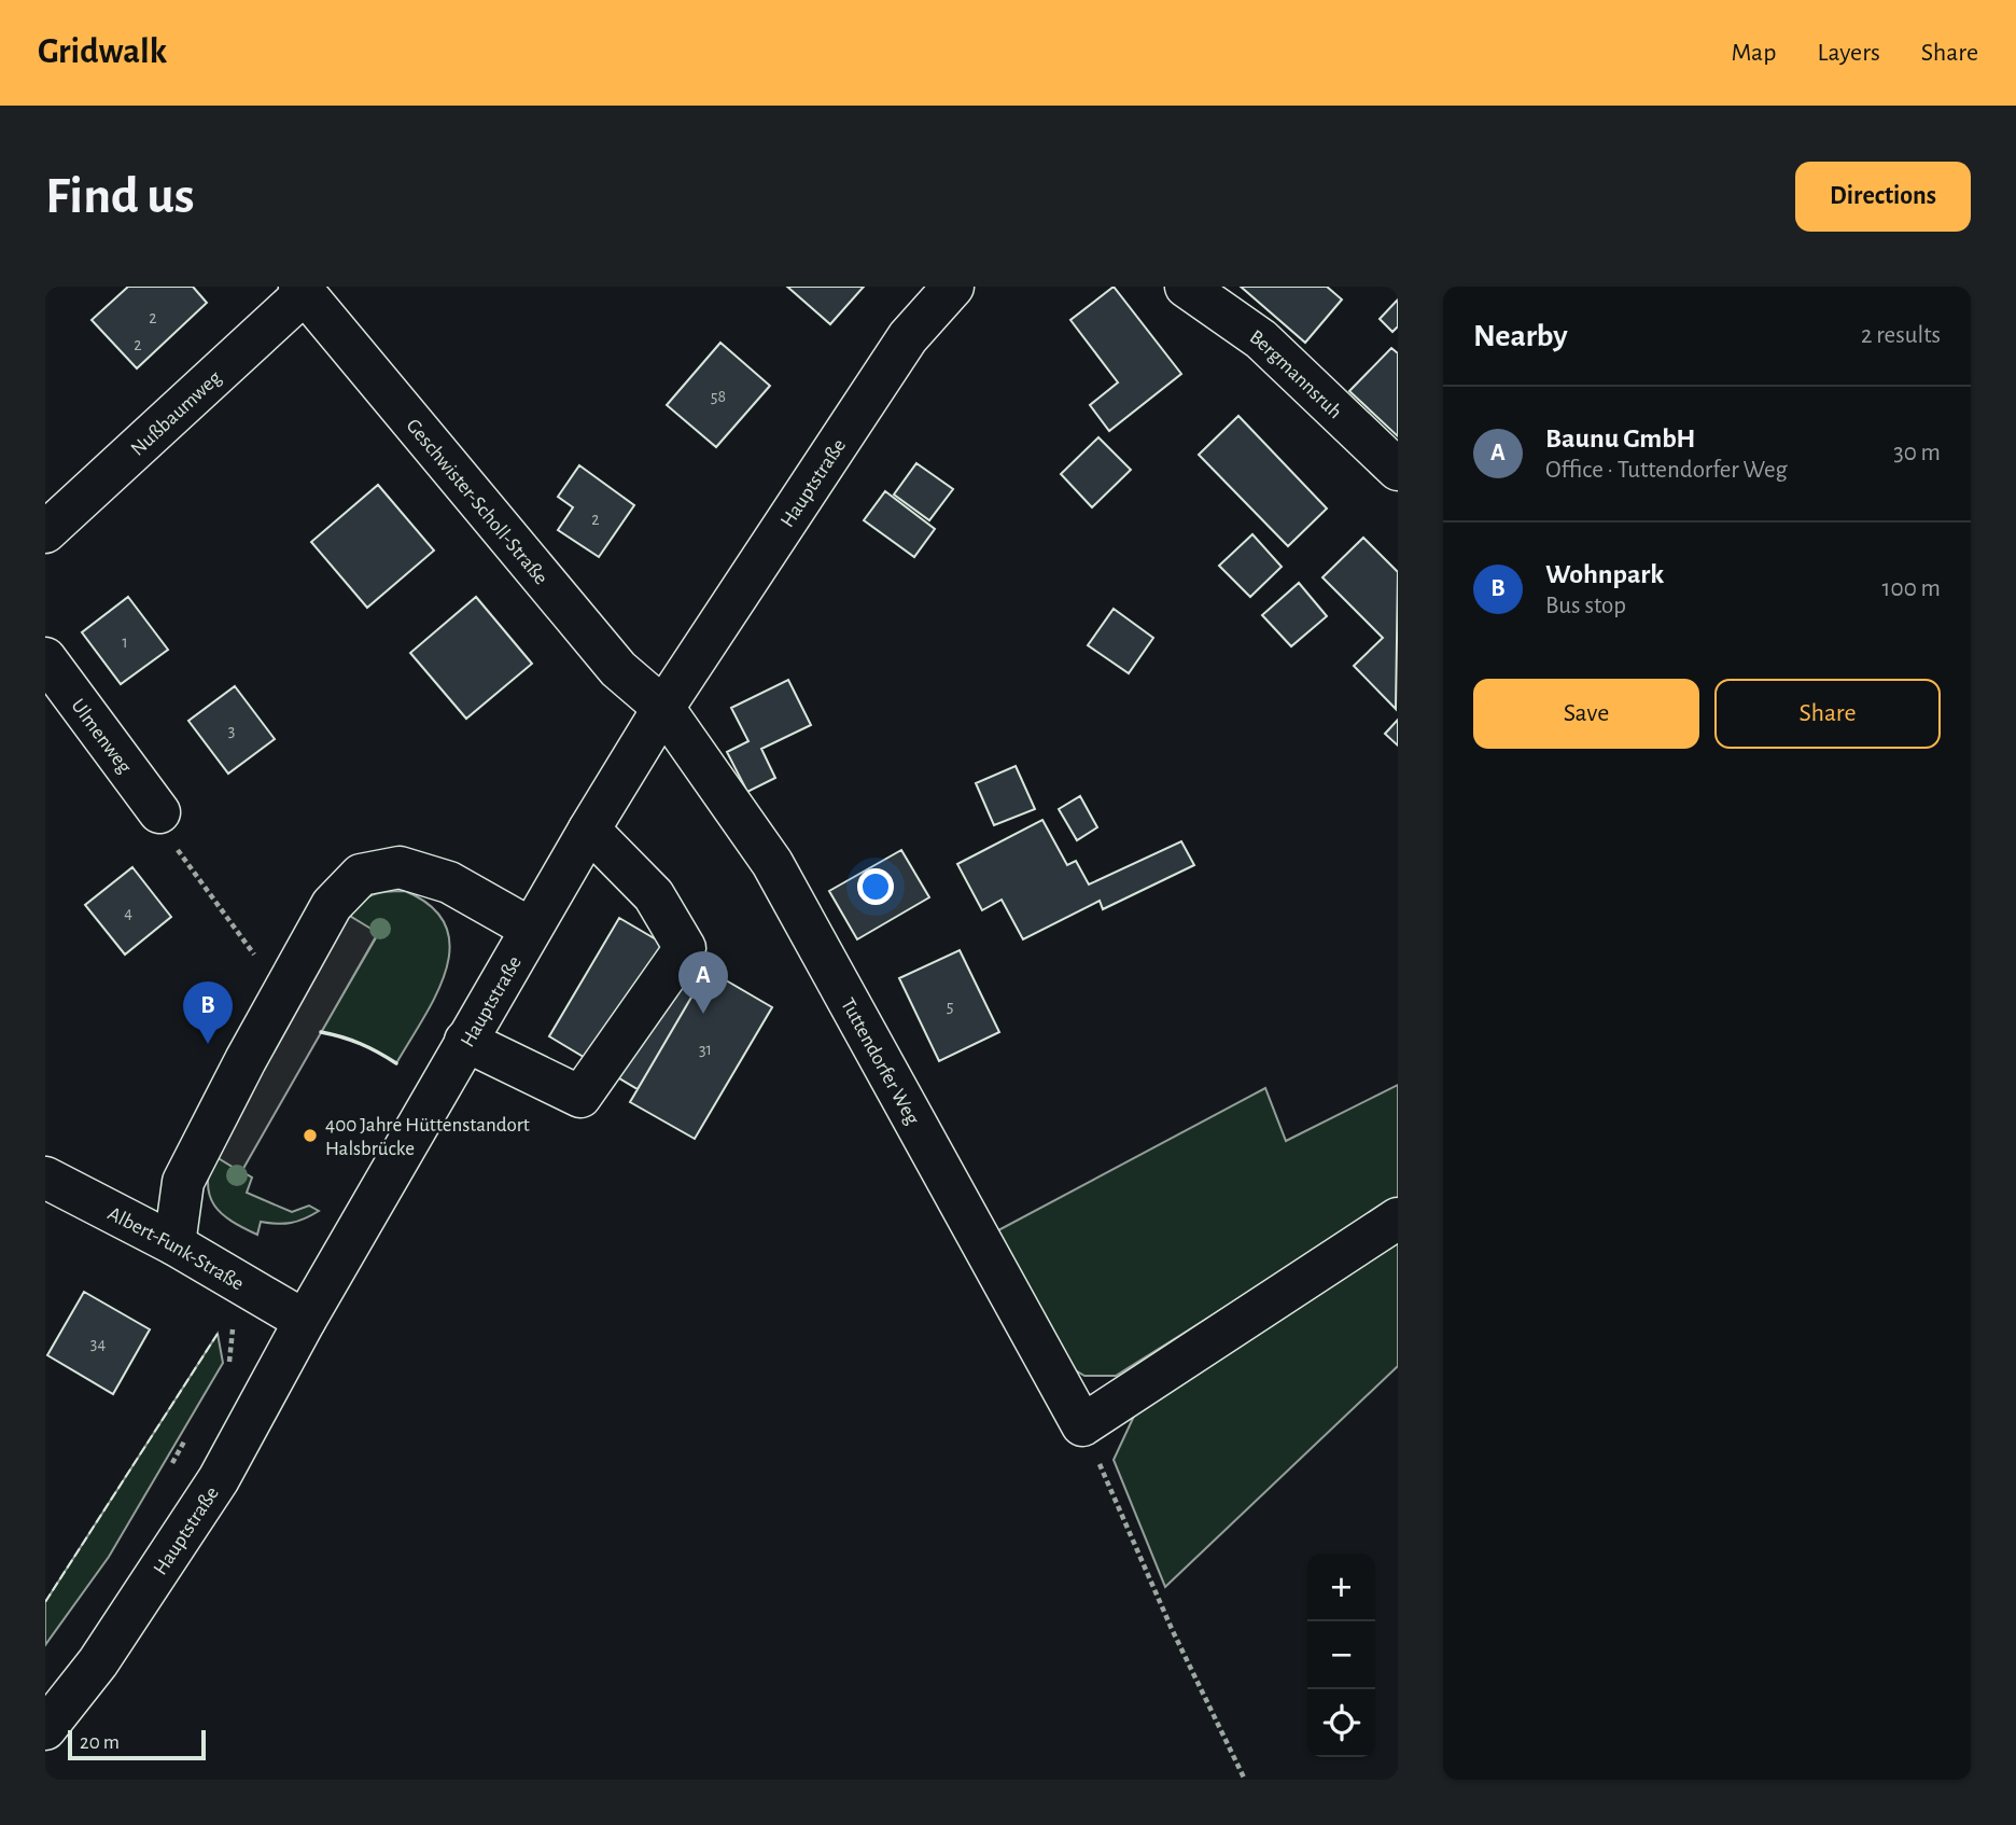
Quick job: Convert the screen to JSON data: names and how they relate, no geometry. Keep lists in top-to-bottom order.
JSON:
{
  "streets": {
    "street": [
      "Bergmannsruh",
      "Nußbaumweg",
      "Hauptstraße",
      "Geschwister-Scholl-Straße",
      "Ulmenweg",
      "Tuttendorfer Weg",
      "Albert-Funk-Straße"
    ]
  },
  "crossings": [
    ["Nußbaumweg", "Geschwister-Scholl-Straße"],
    ["Hauptstraße", "Geschwister-Scholl-Straße"],
    ["Hauptstraße", "Tuttendorfer Weg"],
    ["Hauptstraße", "Albert-Funk-Straße"],
    ["Geschwister-Scholl-Straße", "Tuttendorfer Weg"]
  ],
  "places": ["400 Jahre Hüttenstandort Halsbrücke"],
  "house_numbers": [
    "2",
    "2",
    "58",
    "2",
    "1",
    "3",
    "4",
    "5",
    "31",
    "34"
  ],
  "scale_bar": "20 m",
  "page": {
    "header": "Gridwalk",
    "nav": ["Map", "Layers", "Share"],
    "buttons": [
      "Directions",
      ["Save", "Share"]
    ],
    "title": "Find us",
    "heading": ["Nearby", "2 results"],
    "list": [
      {
        "mark": "A",
        "name": "Baunu GmbH",
        "note": "Office · Tuttendorfer Weg",
        "value": "30 m"
      },
      {
        "mark": "B",
        "name": "Wohnpark",
        "note": "Bus stop",
        "value": "100 m"
      }
    ],
    "pins": ["A", "B"],
    "map_buttons": ["+", "−"],
    "scale": "20 m"
  }
}
